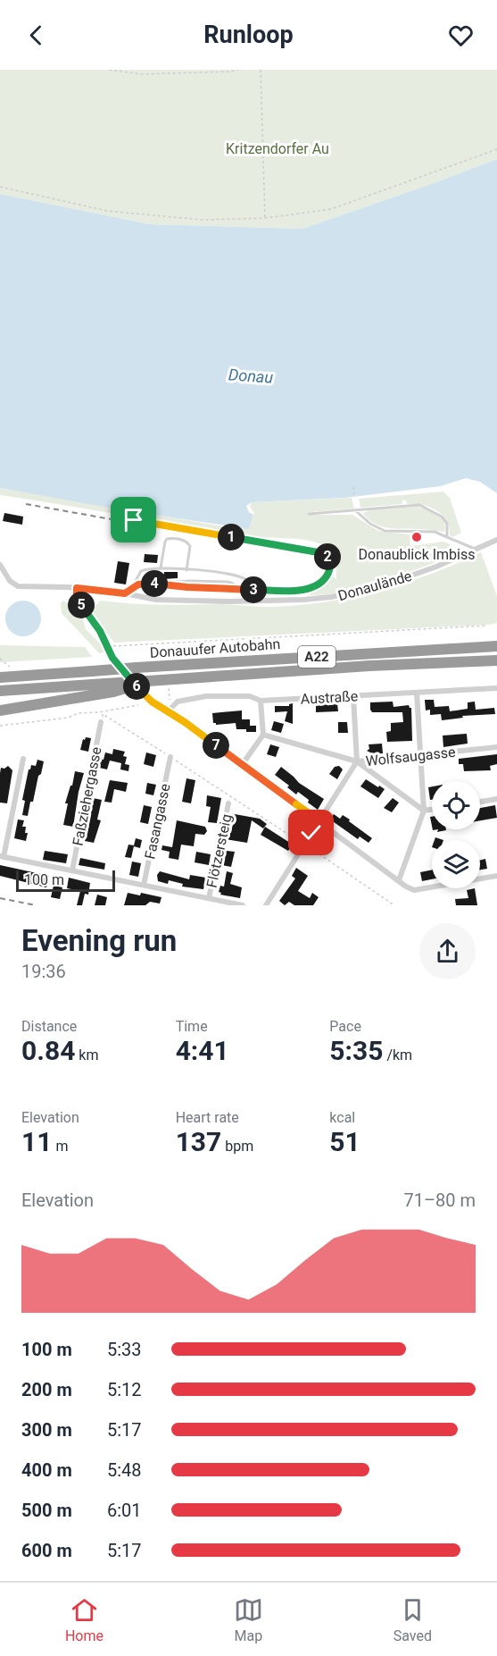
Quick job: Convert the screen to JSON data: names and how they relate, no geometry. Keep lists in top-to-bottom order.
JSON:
{
  "streets": {
    "highway": ["Donauufer Autobahn", "A22"],
    "street": [
      "Donaulände",
      "Austraße",
      "Wolfsaugasse",
      "Faßziehergasse",
      "Fasangasse",
      "Flötzersteig"
    ]
  },
  "water": ["Donau"],
  "parks": ["Kritzendorfer Au"],
  "places": ["Donaublick Imbiss"],
  "scale_bar": "100 m",
  "page": {
    "header": "Runloop",
    "pins": [
      "1",
      "2",
      "4",
      "3",
      "5",
      "6",
      "7"
    ],
    "scale": "100 m",
    "heading": ["Evening run", "19:36"],
    "stats": [
      ["Distance", "0.84 km"],
      ["Time", "4:41"],
      ["Pace", "5:35 /km"],
      ["Elevation", "11 m"],
      ["Heart rate", "137 bpm"],
      ["kcal", "51"]
    ],
    "chart": ["Elevation", "71–80 m"],
    "list": [
      {
        "name": "100 m",
        "note": "5:33"
      },
      {
        "name": "200 m",
        "note": "5:12"
      },
      {
        "name": "300 m",
        "note": "5:17"
      },
      {
        "name": "400 m",
        "note": "5:48"
      },
      {
        "name": "500 m",
        "note": "6:01"
      },
      {
        "name": "600 m",
        "note": "5:17"
      }
    ],
    "tabs": ["Home", "Map", "Saved"]
  }
}
